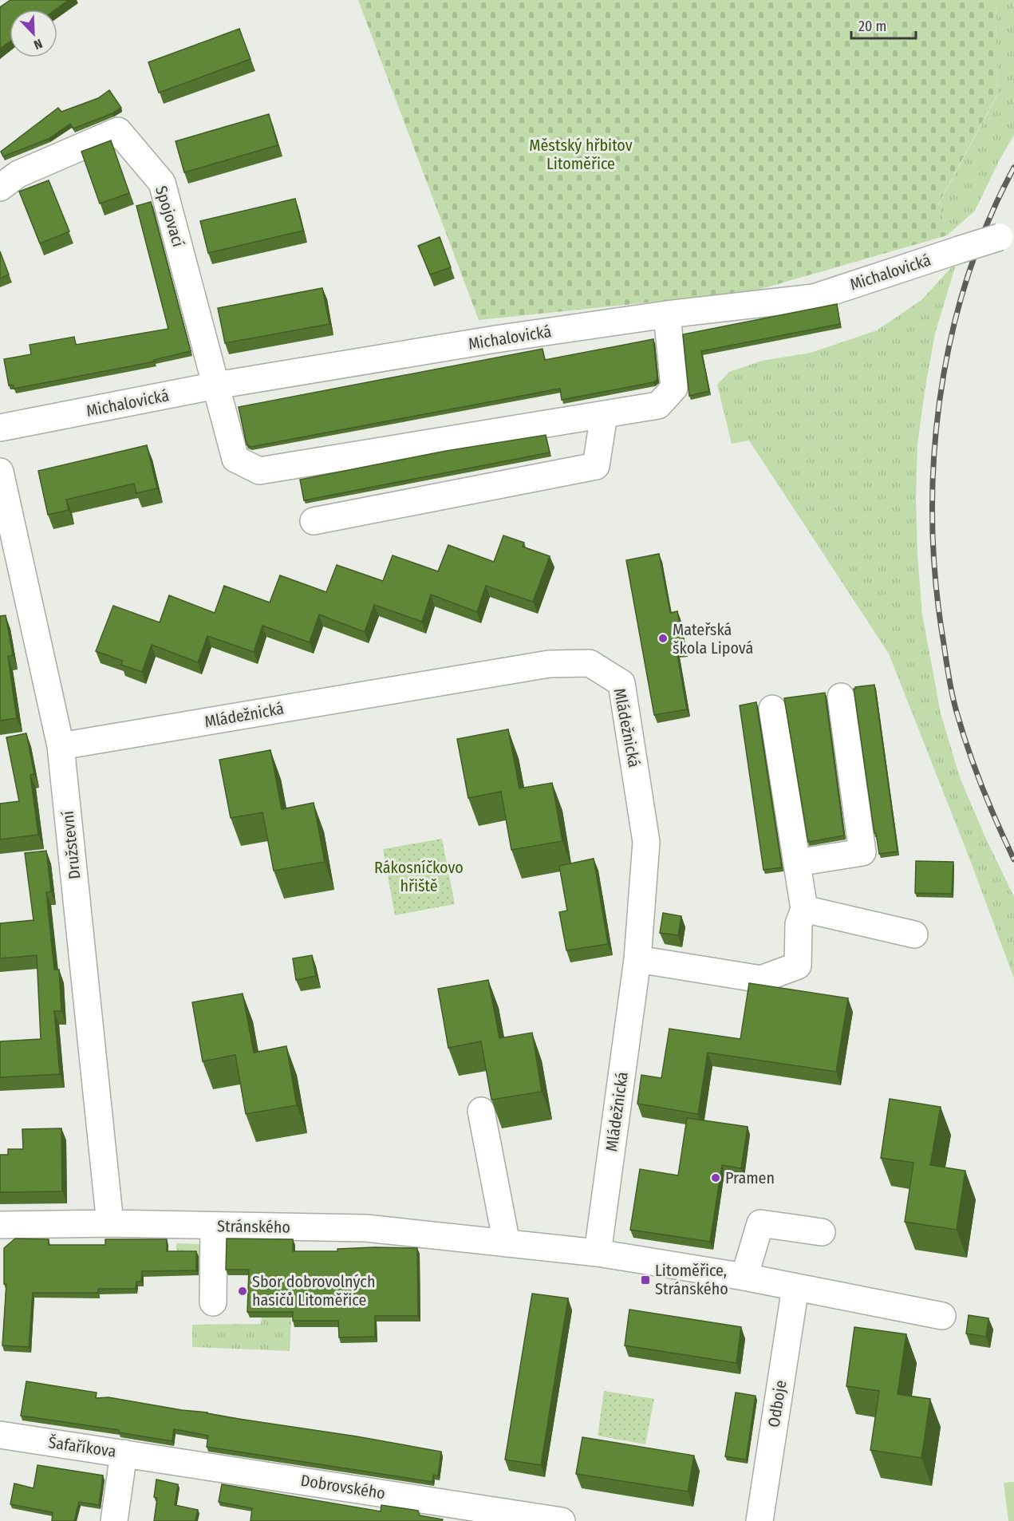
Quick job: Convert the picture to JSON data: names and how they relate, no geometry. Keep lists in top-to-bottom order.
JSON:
{
  "streets": {
    "street": [
      "Spojovací",
      "Michalovická",
      "Mládežnická",
      "Družstevní",
      "Stránského",
      "Odboje",
      "Šafaříkova",
      "Dobrovského"
    ]
  },
  "crossings": [
    ["Spojovací", "Michalovická"],
    ["Mládežnická", "Družstevní"],
    ["Mládežnická", "Stránského"],
    ["Družstevní", "Stránského"],
    ["Stránského", "Odboje"],
    ["Šafaříkova", "Dobrovského"]
  ],
  "parks": ["Městský hřbitov Litoměřice", "Rákosníčkovo hřiště"],
  "places": {
    "other": ["Mateřská škola Lipová", "Pramen", "Sbor dobrovolných hasičů Litoměřice"],
    "transit": ["Litoměřice, Stránského"]
  },
  "scale_bar": "20 m",
  "north": "bottom right"
}
